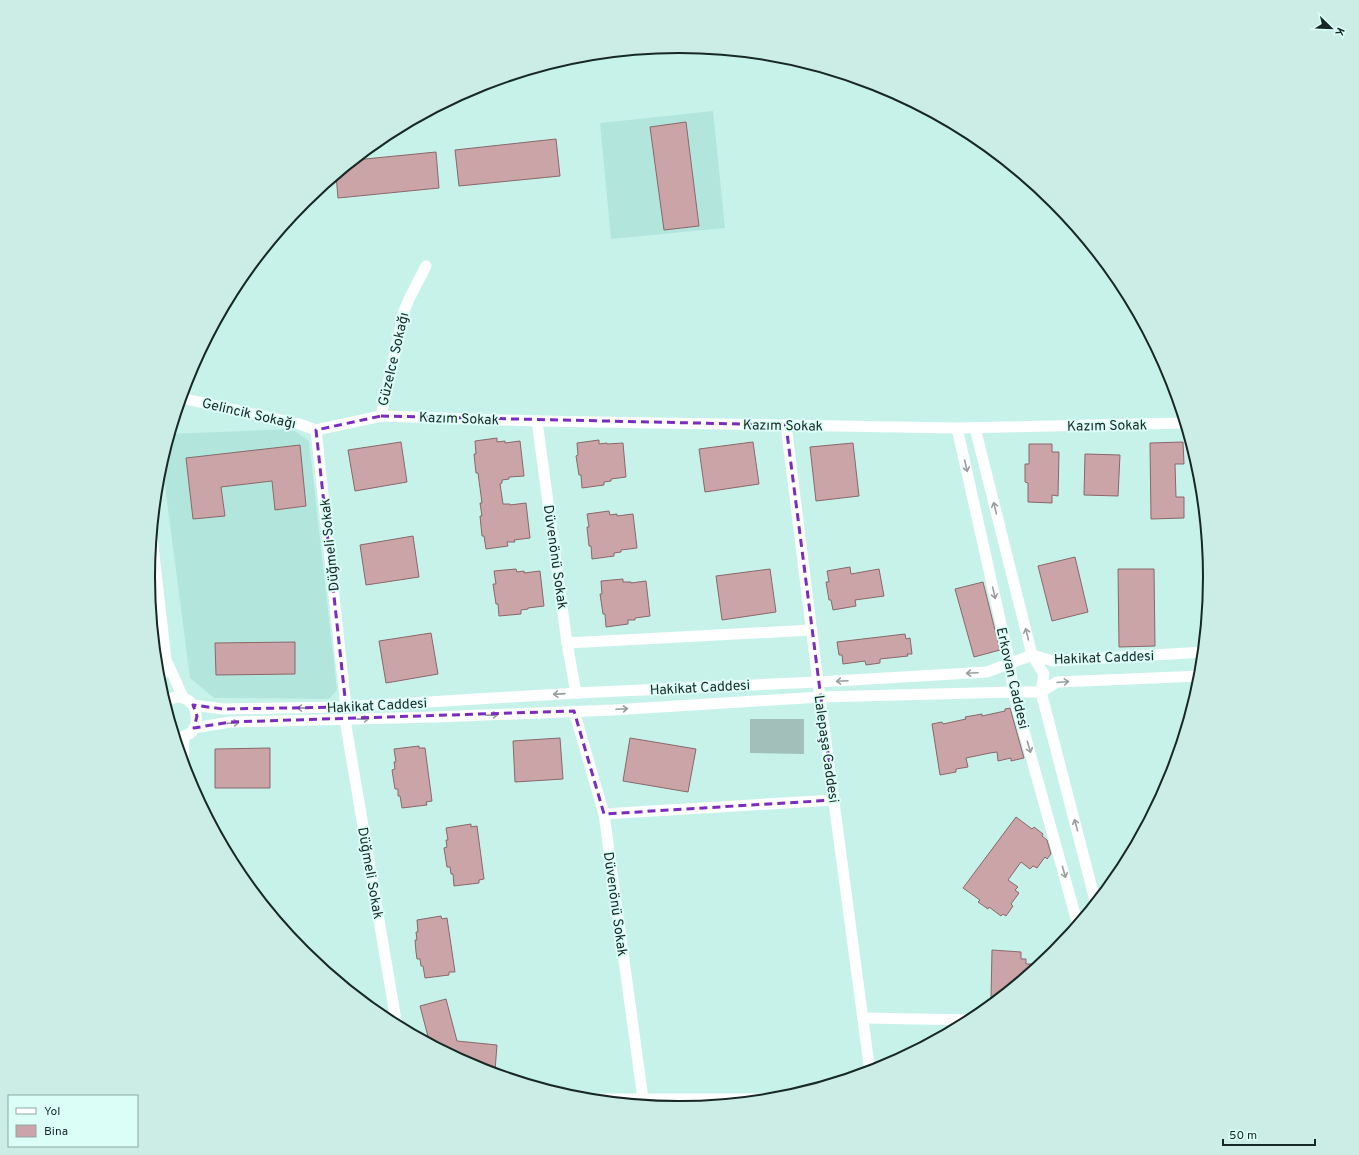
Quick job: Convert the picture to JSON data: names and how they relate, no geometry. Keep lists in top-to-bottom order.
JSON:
{
  "streets": {
    "street": [
      "Güzelce Sokağı",
      "Gelincik Sokağı",
      "Kazım Sokak",
      "Düğmeli Sokak",
      "Düvenönü Sokak",
      "Hakikat Caddesi",
      "Erkovan Caddesi",
      "Lalepaşa Caddesi"
    ]
  },
  "crossings": [
    ["Güzelce Sokağı", "Gelincik Sokağı"],
    ["Güzelce Sokağı", "Kazım Sokak"],
    ["Güzelce Sokağı", "Düğmeli Sokak"],
    ["Gelincik Sokağı", "Düğmeli Sokak"],
    ["Kazım Sokak", "Düvenönü Sokak"],
    ["Kazım Sokak", "Erkovan Caddesi"],
    ["Kazım Sokak", "Lalepaşa Caddesi"],
    ["Düğmeli Sokak", "Hakikat Caddesi"],
    ["Düvenönü Sokak", "Hakikat Caddesi"],
    ["Hakikat Caddesi", "Erkovan Caddesi"],
    ["Hakikat Caddesi", "Lalepaşa Caddesi"]
  ],
  "legend": ["Yol", "Bina"],
  "scale_bar": "50 m",
  "north": "bottom right"
}
